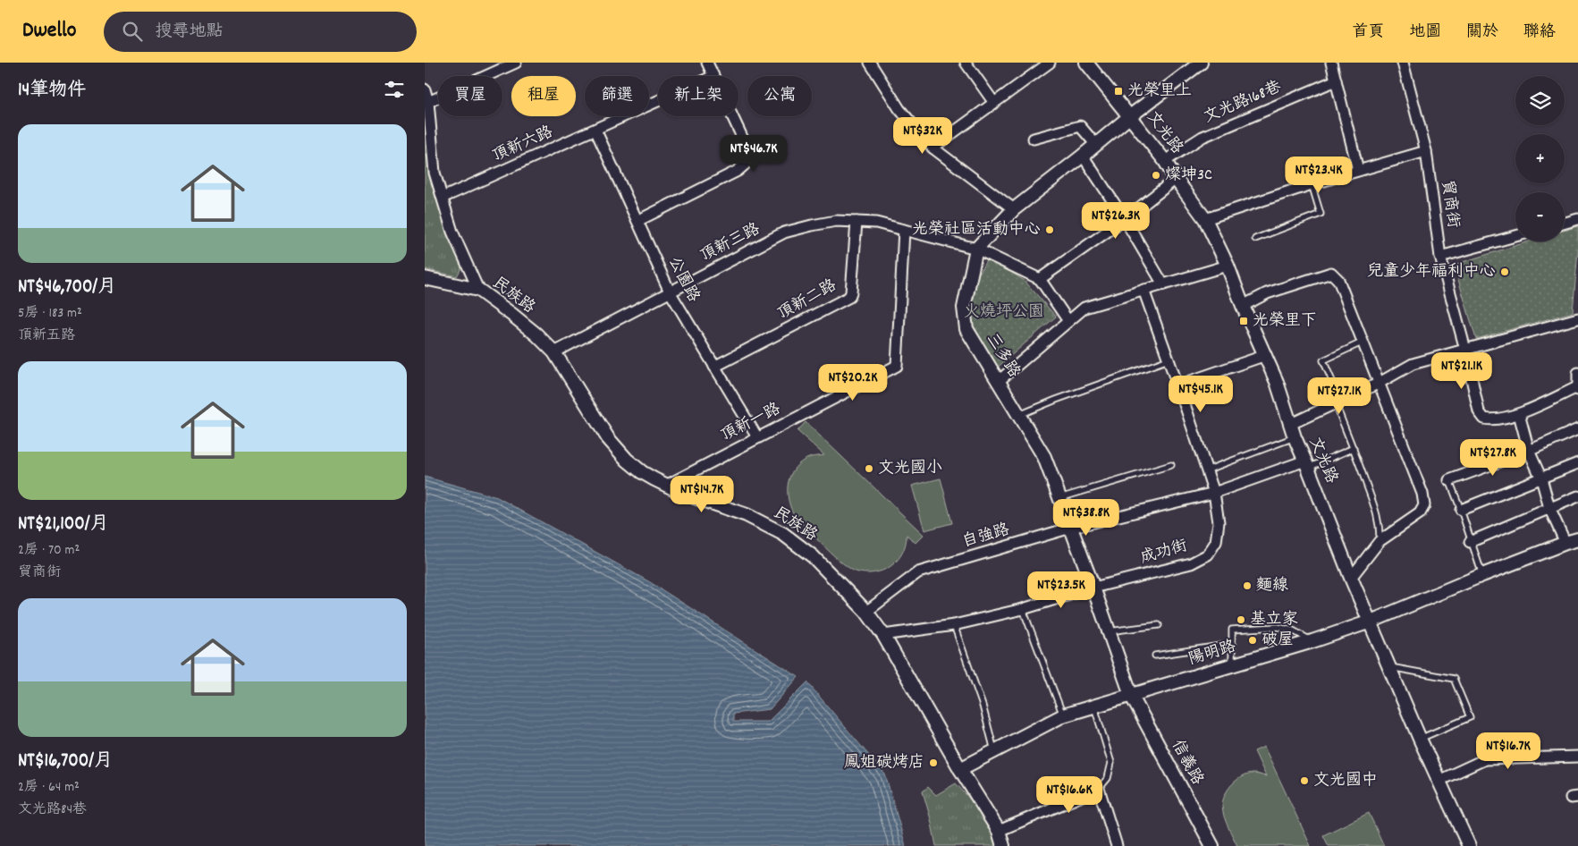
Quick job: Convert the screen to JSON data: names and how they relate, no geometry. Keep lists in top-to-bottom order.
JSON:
{
  "streets": {
    "street": [
      "文光路168巷",
      "文光路",
      "頂新六路",
      "貿商街",
      "頂新三路",
      "公園路",
      "民族路",
      "頂新二路",
      "三多路",
      "頂新一路",
      "自強路",
      "成功街",
      "陽明路",
      "信義路"
    ]
  },
  "crossings": [
    ["文光路168巷", "文光路"],
    ["文光路", "自強路"],
    ["文光路", "陽明路"],
    ["頂新六路", "公園路"],
    ["頂新三路", "公園路"],
    ["頂新三路", "民族路"],
    ["頂新三路", "頂新二路"],
    ["頂新三路", "三多路"],
    ["頂新三路", "頂新一路"],
    ["公園路", "頂新二路"],
    ["公園路", "頂新一路"],
    ["民族路", "頂新一路"],
    ["民族路", "自強路"],
    ["民族路", "成功街"],
    ["民族路", "陽明路"],
    ["三多路", "自強路"],
    ["三多路", "成功街"],
    ["三多路", "陽明路"],
    ["三多路", "信義路"],
    ["自強路", "成功街"],
    ["陽明路", "信義路"]
  ],
  "parks": ["火燒坪公園"],
  "places": {
    "transit": ["光榮里上", "光榮里下"],
    "other": [
      "燦坤3C",
      "光榮社區活動中心",
      "兒童少年福利中心",
      "文光國小",
      "麵線",
      "基立家",
      "破屋",
      "鳳姐碳烤店",
      "文光國中"
    ]
  },
  "page": {
    "header": "Dwello",
    "search": "搜尋地點",
    "nav": [
      "首頁",
      "地圖",
      "關於",
      "聯絡"
    ],
    "heading": "14筆物件",
    "map_buttons": ["+", "−"],
    "chip": [
      "買屋",
      "租屋",
      "篩選",
      "新上架",
      "公寓"
    ],
    "list": [
      {
        "name": "NT$46,700/月",
        "note": "5房 · 183 m² · 頂新五路"
      },
      {
        "name": "NT$21,100/月",
        "note": "2房 · 70 m² · 貿商街"
      },
      {
        "name": "NT$16,700/月",
        "note": "2房 · 64 m² · 文光路84巷"
      }
    ],
    "price": [
      "NT$32K",
      "NT$46.7K",
      "NT$23.4K",
      "NT$26.3K",
      "NT$21.1K",
      "NT$20.2K",
      "NT$45.1K",
      "NT$27.1K",
      "NT$27.8K",
      "NT$14.7K",
      "NT$38.8K",
      "NT$23.5K",
      "NT$16.7K",
      "NT$16.6K"
    ]
  }
}
